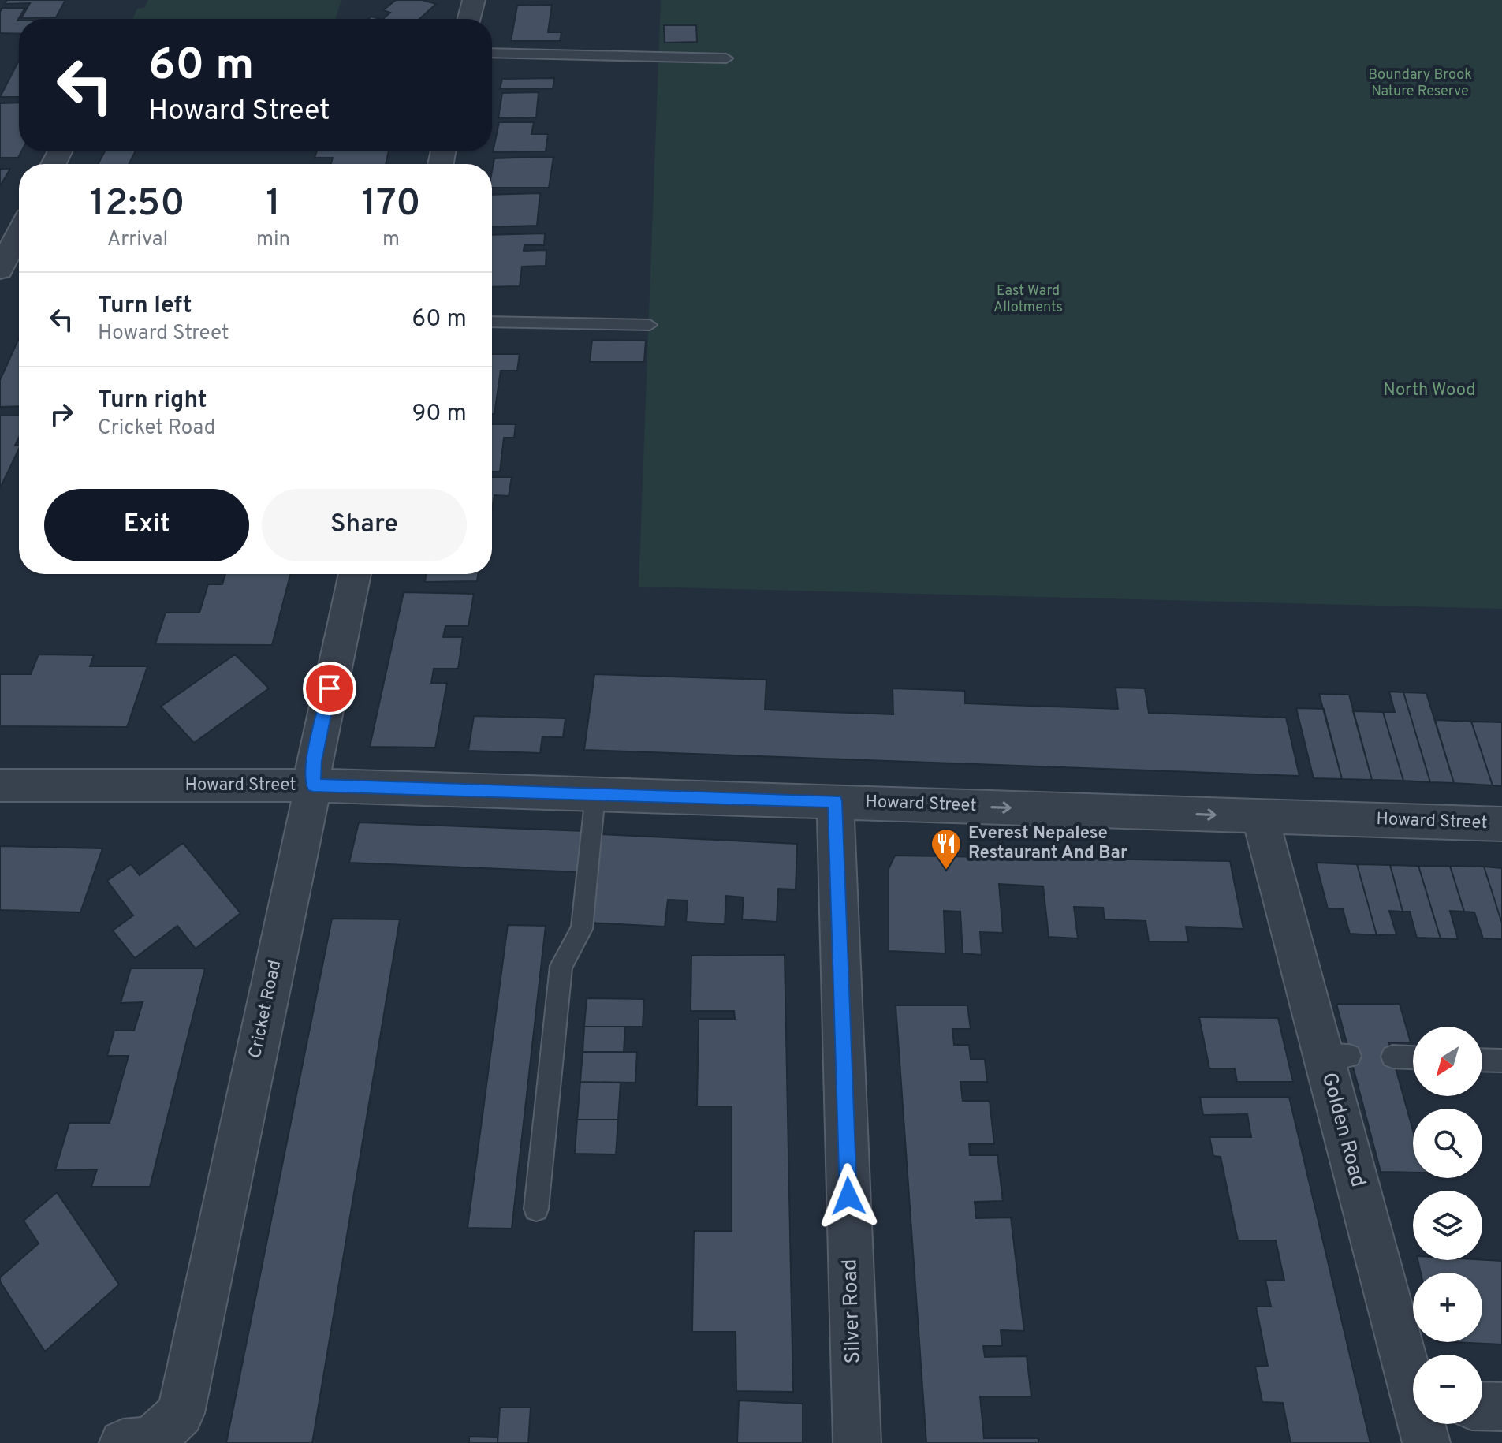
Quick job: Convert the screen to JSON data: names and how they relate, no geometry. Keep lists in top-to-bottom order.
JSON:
{
  "streets": {
    "street": [
      "Howard Street",
      "Cricket Road",
      "Golden Road",
      "Silver Road"
    ]
  },
  "crossings": [
    ["Howard Street", "Cricket Road"],
    ["Howard Street", "Golden Road"],
    ["Howard Street", "Silver Road"]
  ],
  "parks": ["Boundary Brook Nature Reserve", "East Ward Allotments", "North Wood"],
  "places": {
    "restaurant": ["Everest Nepalese Restaurant And Bar"]
  },
  "north": "bottom left",
  "page": {
    "turn": ["60 m", "Howard Street"],
    "eta": [
      "12:50",
      "Arrival",
      "1",
      "min",
      "170",
      "m"
    ],
    "list": [
      {
        "name": "Turn left",
        "note": "Howard Street",
        "value": "60 m"
      },
      {
        "name": "Turn right",
        "note": "Cricket Road",
        "value": "90 m"
      }
    ],
    "buttons": ["Exit", "Share"],
    "map_buttons": ["+", "−"]
  }
}
